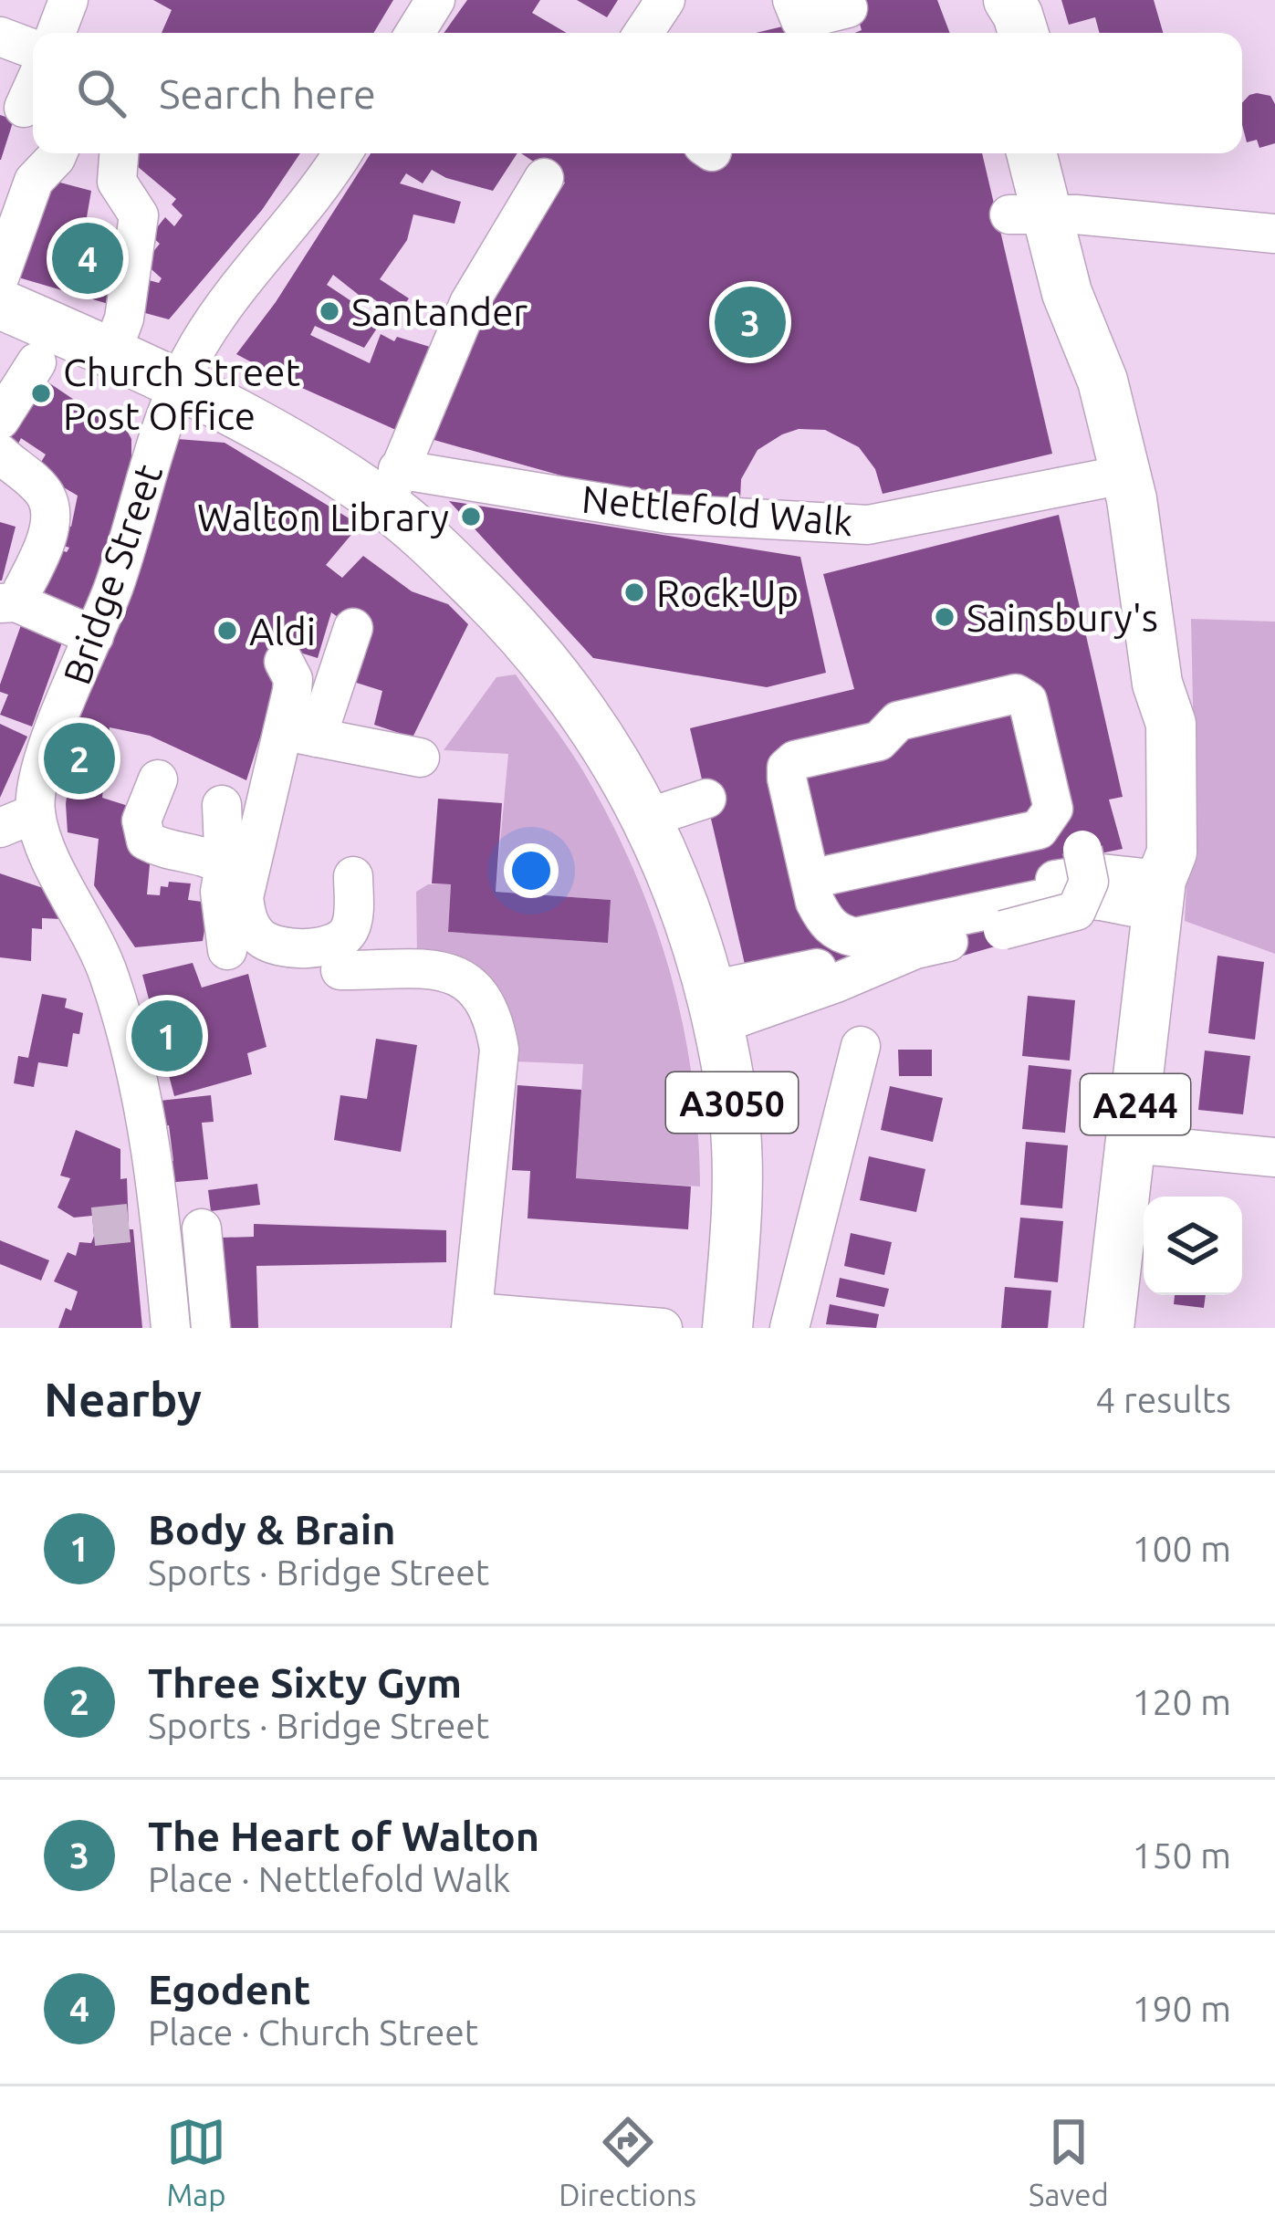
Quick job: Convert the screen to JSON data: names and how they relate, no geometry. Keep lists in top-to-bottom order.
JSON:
{
  "streets": {
    "main road": ["A3050", "A244"],
    "street": ["Nettlefold Walk", "Bridge Street"]
  },
  "crossings": [
    ["Nettlefold Walk", "A3050"],
    ["Bridge Street", "A3050"]
  ],
  "places": [
    "Santander",
    "Church Street Post Office",
    "Walton Library",
    "Rock-Up",
    "Sainsbury's",
    "Aldi"
  ],
  "page": {
    "search": "Search here",
    "pins": [
      "4",
      "3",
      "2",
      "1"
    ],
    "heading": ["Nearby", "4 results"],
    "list": [
      {
        "mark": "1",
        "name": "Body & Brain",
        "note": "Sports · Bridge Street",
        "value": "100 m"
      },
      {
        "mark": "2",
        "name": "Three Sixty Gym",
        "note": "Sports · Bridge Street",
        "value": "120 m"
      },
      {
        "mark": "3",
        "name": "The Heart of Walton",
        "note": "Place · Nettlefold Walk",
        "value": "150 m"
      },
      {
        "mark": "4",
        "name": "Egodent",
        "note": "Place · Church Street",
        "value": "190 m"
      }
    ],
    "nav": ["Map", "Directions", "Saved"]
  }
}
